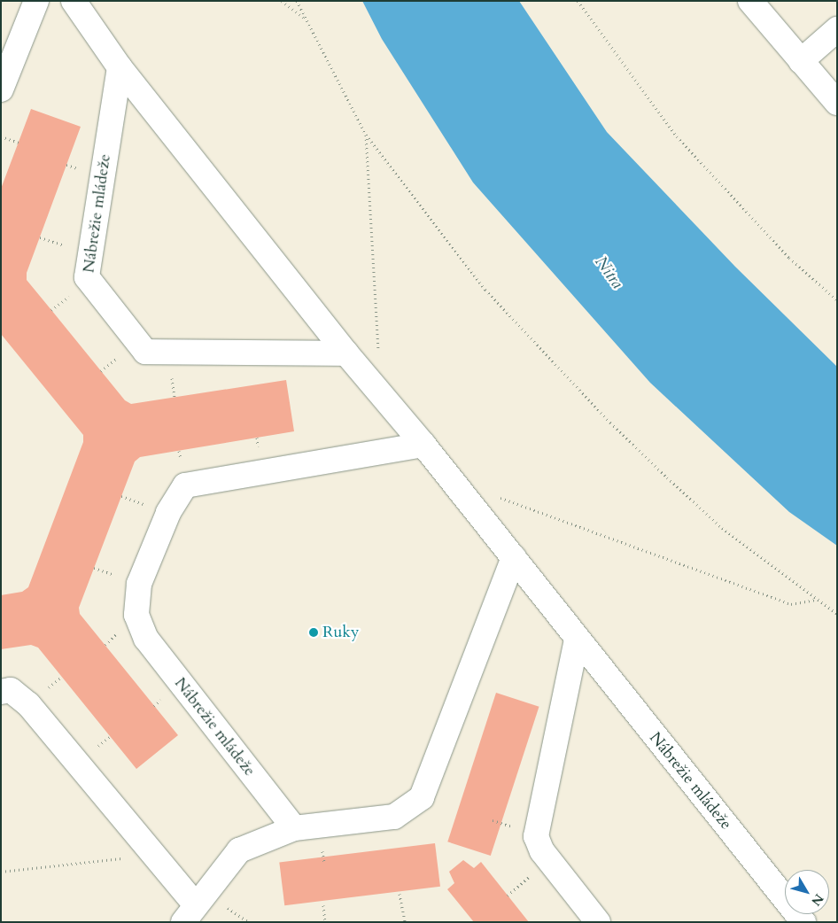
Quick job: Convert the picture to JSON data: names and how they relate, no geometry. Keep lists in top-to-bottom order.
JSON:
{
  "streets": {
    "street": ["Nábrežie mládeže"]
  },
  "water": ["Nitra"],
  "places": ["Ruky"],
  "north": "bottom right"
}
